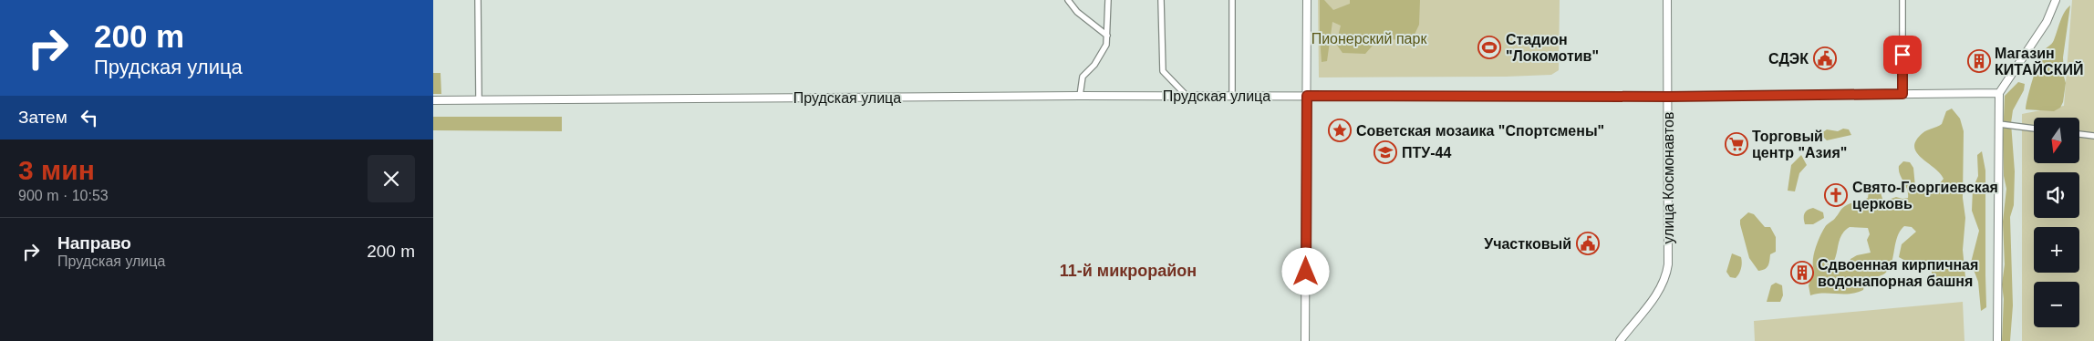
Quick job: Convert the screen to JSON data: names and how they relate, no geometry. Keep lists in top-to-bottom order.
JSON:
{
  "streets": {
    "street": ["Прудская улица", "улица Космонавтов"]
  },
  "crossings": [
    ["Прудская улица", "улица Космонавтов"]
  ],
  "districts": ["11-й микрорайон"],
  "parks": ["Пионерский парк"],
  "places": {
    "sports": ["Стадион \"Локомотив\""],
    "public building": ["СДЭК", "Участковый"],
    "building": ["Магазин КИТАЙСКИЙ", "Сдвоенная кирпичная водонапорная башня"],
    "place": ["Советская мозаика \"Спортсмены\""],
    "supermarket": ["Торговый центр \"Азия\""],
    "school or university": ["ПТУ-44"],
    "church": ["Свято-Георгиевская церковь"]
  },
  "north": "bottom",
  "page": {
    "turn": ["200 m", "Прудская улица"],
    "then": "Затем",
    "map_buttons": ["+", "−"],
    "heading": ["3 мин", "900 m · 10:53"],
    "list": [
      {
        "name": "Направо",
        "note": "Прудская улица",
        "value": "200 m"
      }
    ]
  }
}
